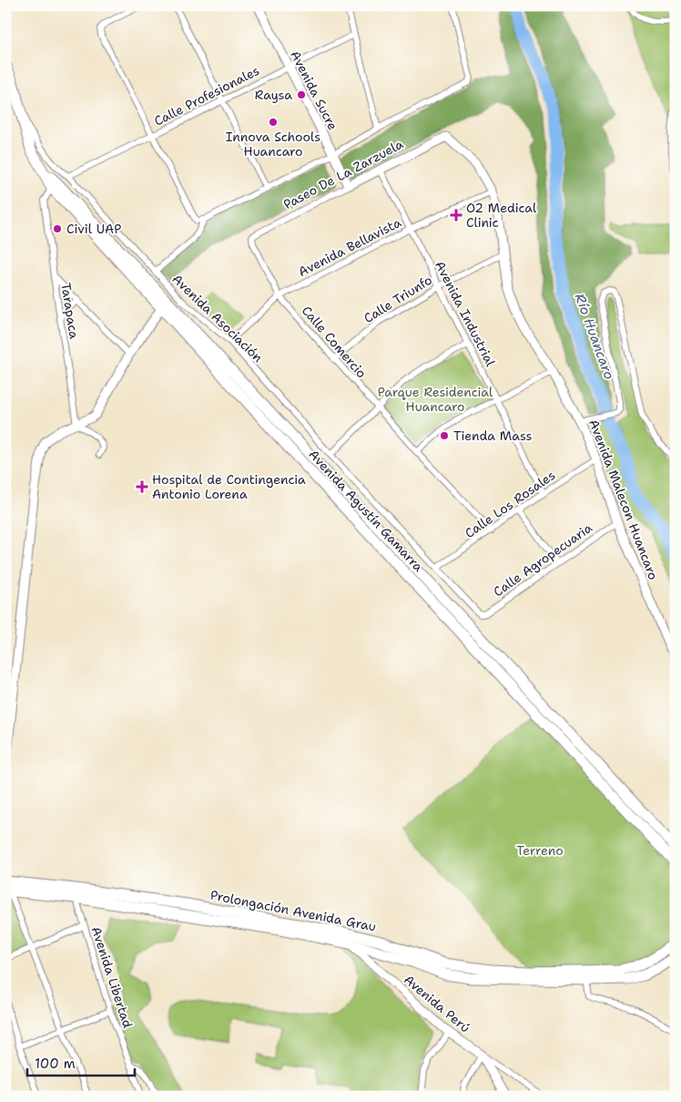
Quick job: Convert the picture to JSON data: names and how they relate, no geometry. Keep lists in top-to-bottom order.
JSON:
{
  "streets": {
    "highway": ["Avenida Agustín Gamarra", "Prolongación Avenida Grau"],
    "street": [
      "Avenida Sucre",
      "Calle Profesionales",
      "Paseo De La Zarzuela",
      "Avenida Bellavista",
      "Calle Triunfo",
      "Tarapaca",
      "Avenida Industrial",
      "Avenida Asociación",
      "Calle Comercio",
      "Avenida Malecon Huancaro",
      "Calle Los Rosales",
      "Calle Agropecuaria",
      "Avenida Libertad",
      "Avenida Perú"
    ]
  },
  "crossings": [
    ["Avenida Sucre", "Calle Profesionales"],
    ["Avenida Sucre", "Paseo De La Zarzuela"],
    ["Calle Profesionales", "Avenida Asociación"],
    ["Paseo De La Zarzuela", "Avenida Industrial"],
    ["Paseo De La Zarzuela", "Calle Comercio"],
    ["Paseo De La Zarzuela", "Avenida Malecon Huancaro"],
    ["Avenida Bellavista", "Avenida Industrial"],
    ["Avenida Bellavista", "Avenida Asociación"],
    ["Avenida Bellavista", "Calle Comercio"],
    ["Avenida Bellavista", "Avenida Malecon Huancaro"],
    ["Calle Triunfo", "Avenida Industrial"],
    ["Calle Triunfo", "Calle Comercio"],
    ["Calle Triunfo", "Avenida Malecon Huancaro"],
    ["Tarapaca", "Avenida Agustín Gamarra"],
    ["Avenida Industrial", "Calle Los Rosales"],
    ["Avenida Asociación", "Calle Los Rosales"],
    ["Avenida Asociación", "Avenida Agustín Gamarra"],
    ["Avenida Asociación", "Calle Agropecuaria"],
    ["Calle Comercio", "Calle Los Rosales"],
    ["Avenida Malecon Huancaro", "Calle Los Rosales"],
    ["Avenida Malecon Huancaro", "Calle Agropecuaria"],
    ["Prolongación Avenida Grau", "Avenida Libertad"],
    ["Prolongación Avenida Grau", "Avenida Perú"]
  ],
  "water": ["Río Huancaro"],
  "parks": ["Parque Residencial Huancaro", "Terreno"],
  "places": {
    "other": [
      "Raysa",
      "Innova Schools Huancaro",
      "Civil UAP",
      "Tienda Mass"
    ],
    "health": ["O2 Medical Clinic", "Hospital de Contingencia Antonio Lorena"]
  },
  "scale_bar": "100 m"
}
